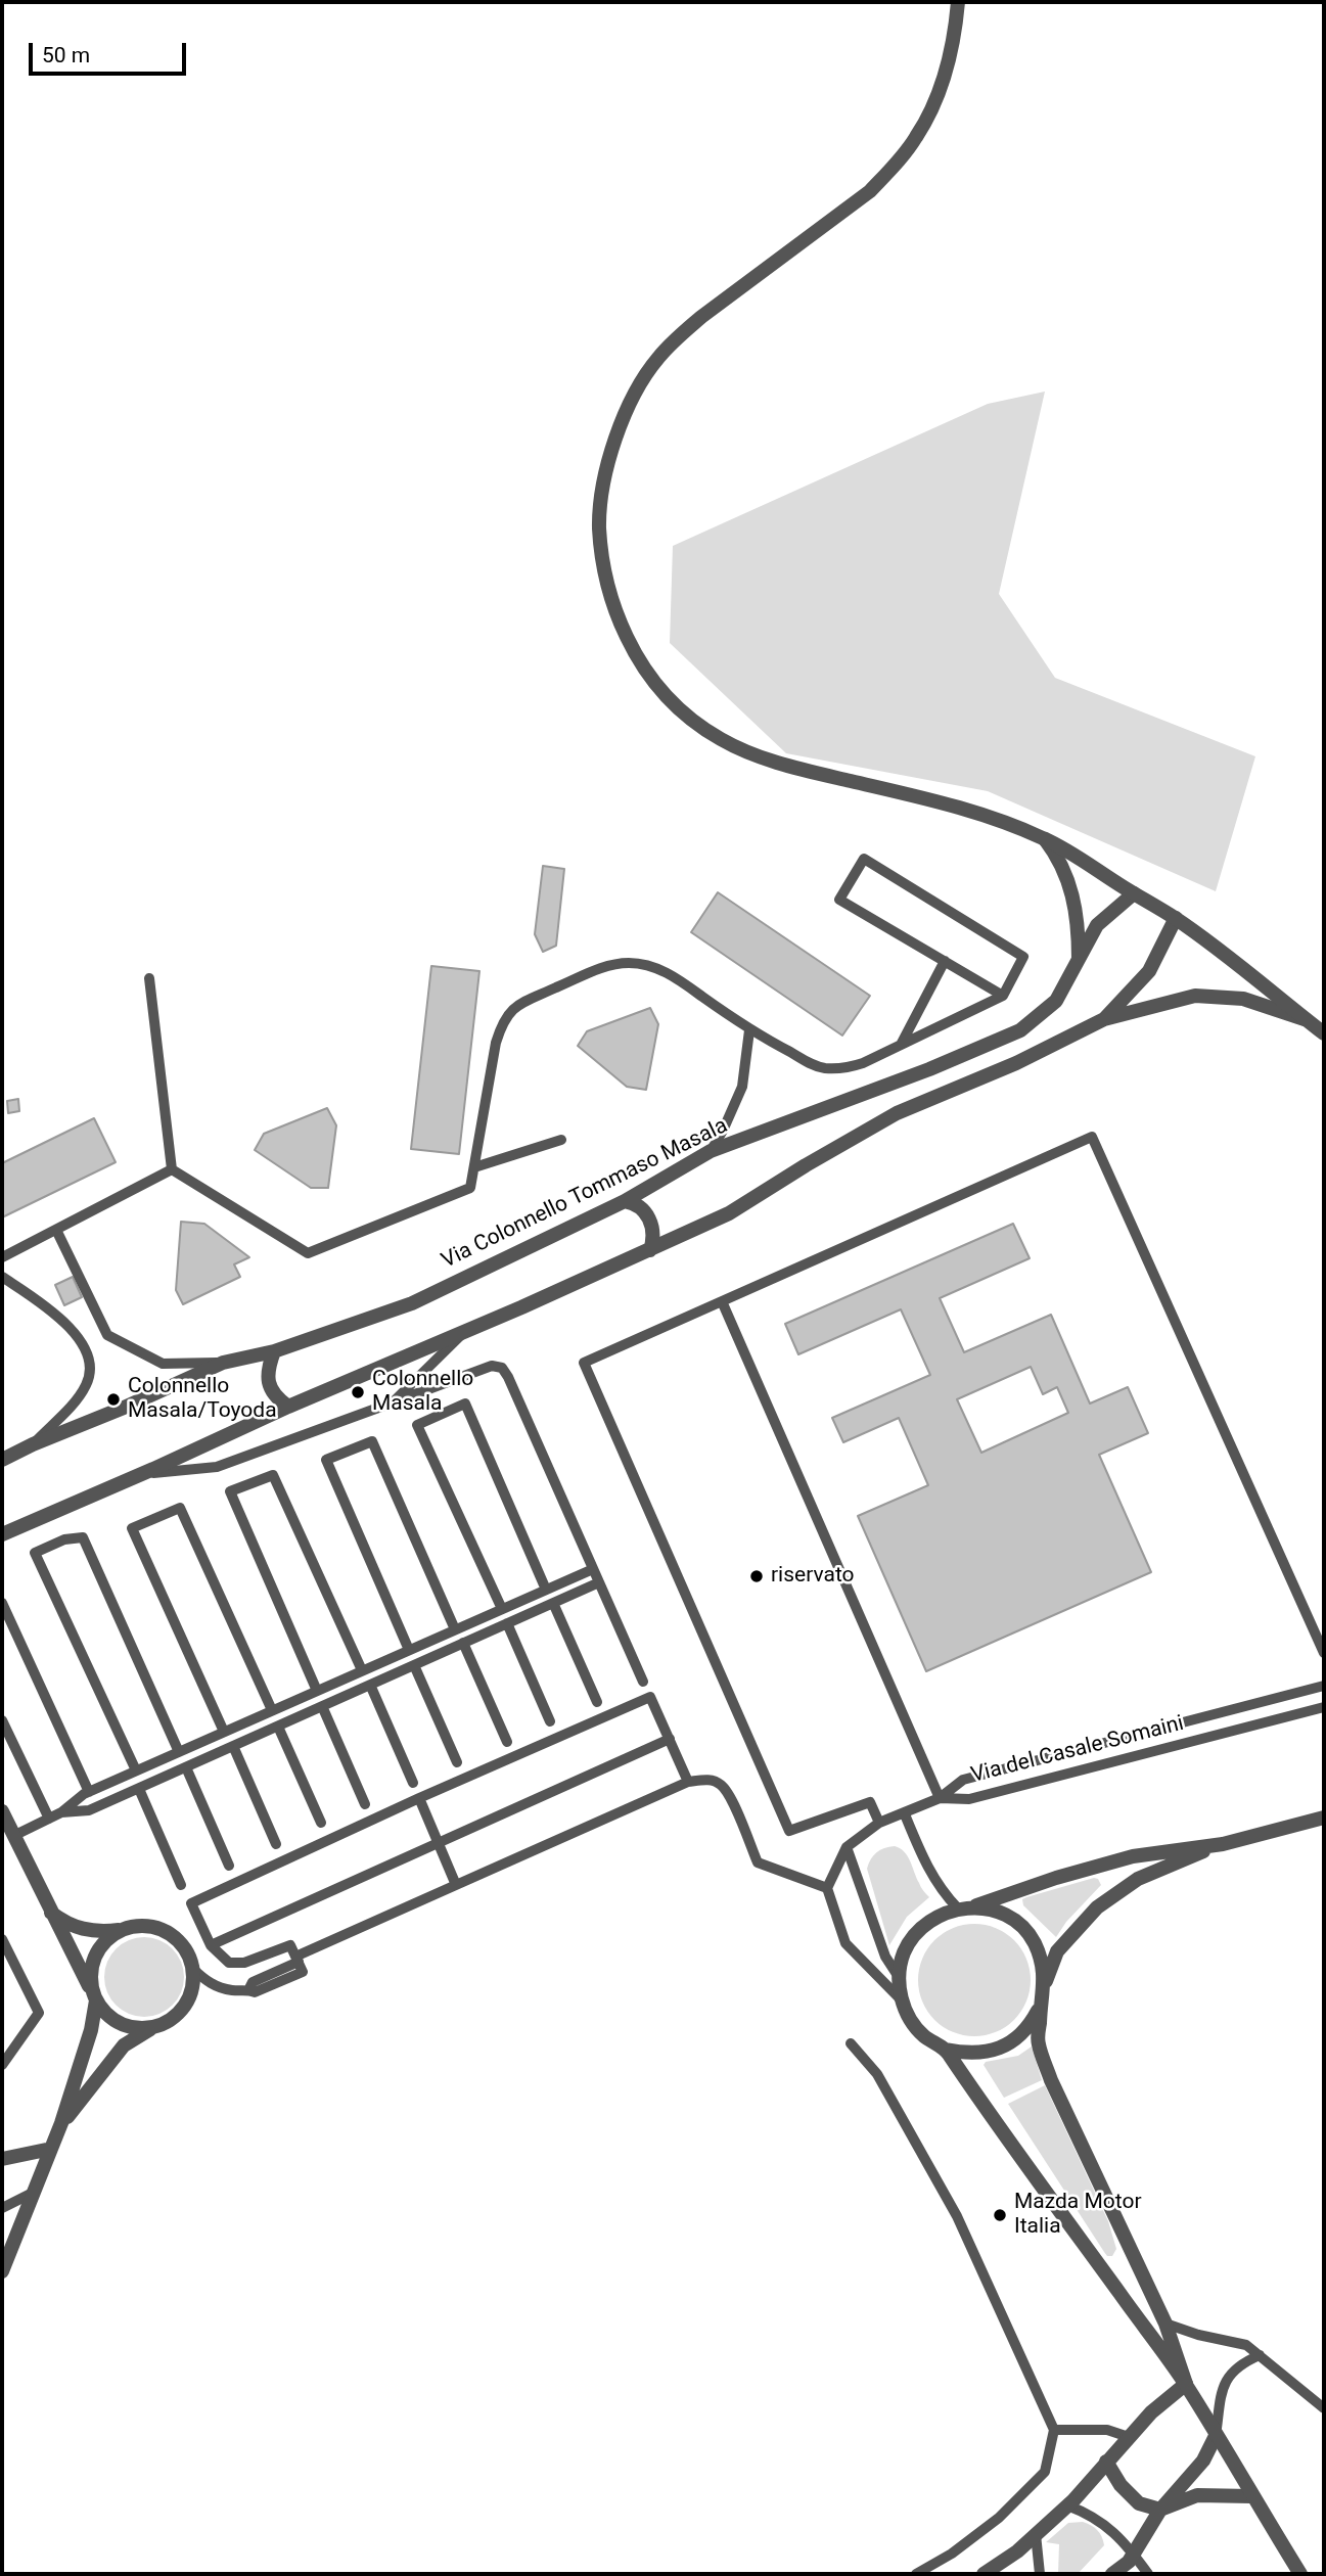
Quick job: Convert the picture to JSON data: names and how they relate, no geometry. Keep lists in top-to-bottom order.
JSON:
{
  "streets": {
    "street": ["Via Colonnello Tommaso Masala"],
    "lane": ["Via del Casale Somaini"]
  },
  "places": [
    "Colonnello Masala",
    "Colonnello Masala/Toyoda",
    "riservato",
    "Mazda Motor Italia"
  ],
  "scale_bar": "50 m"
}
